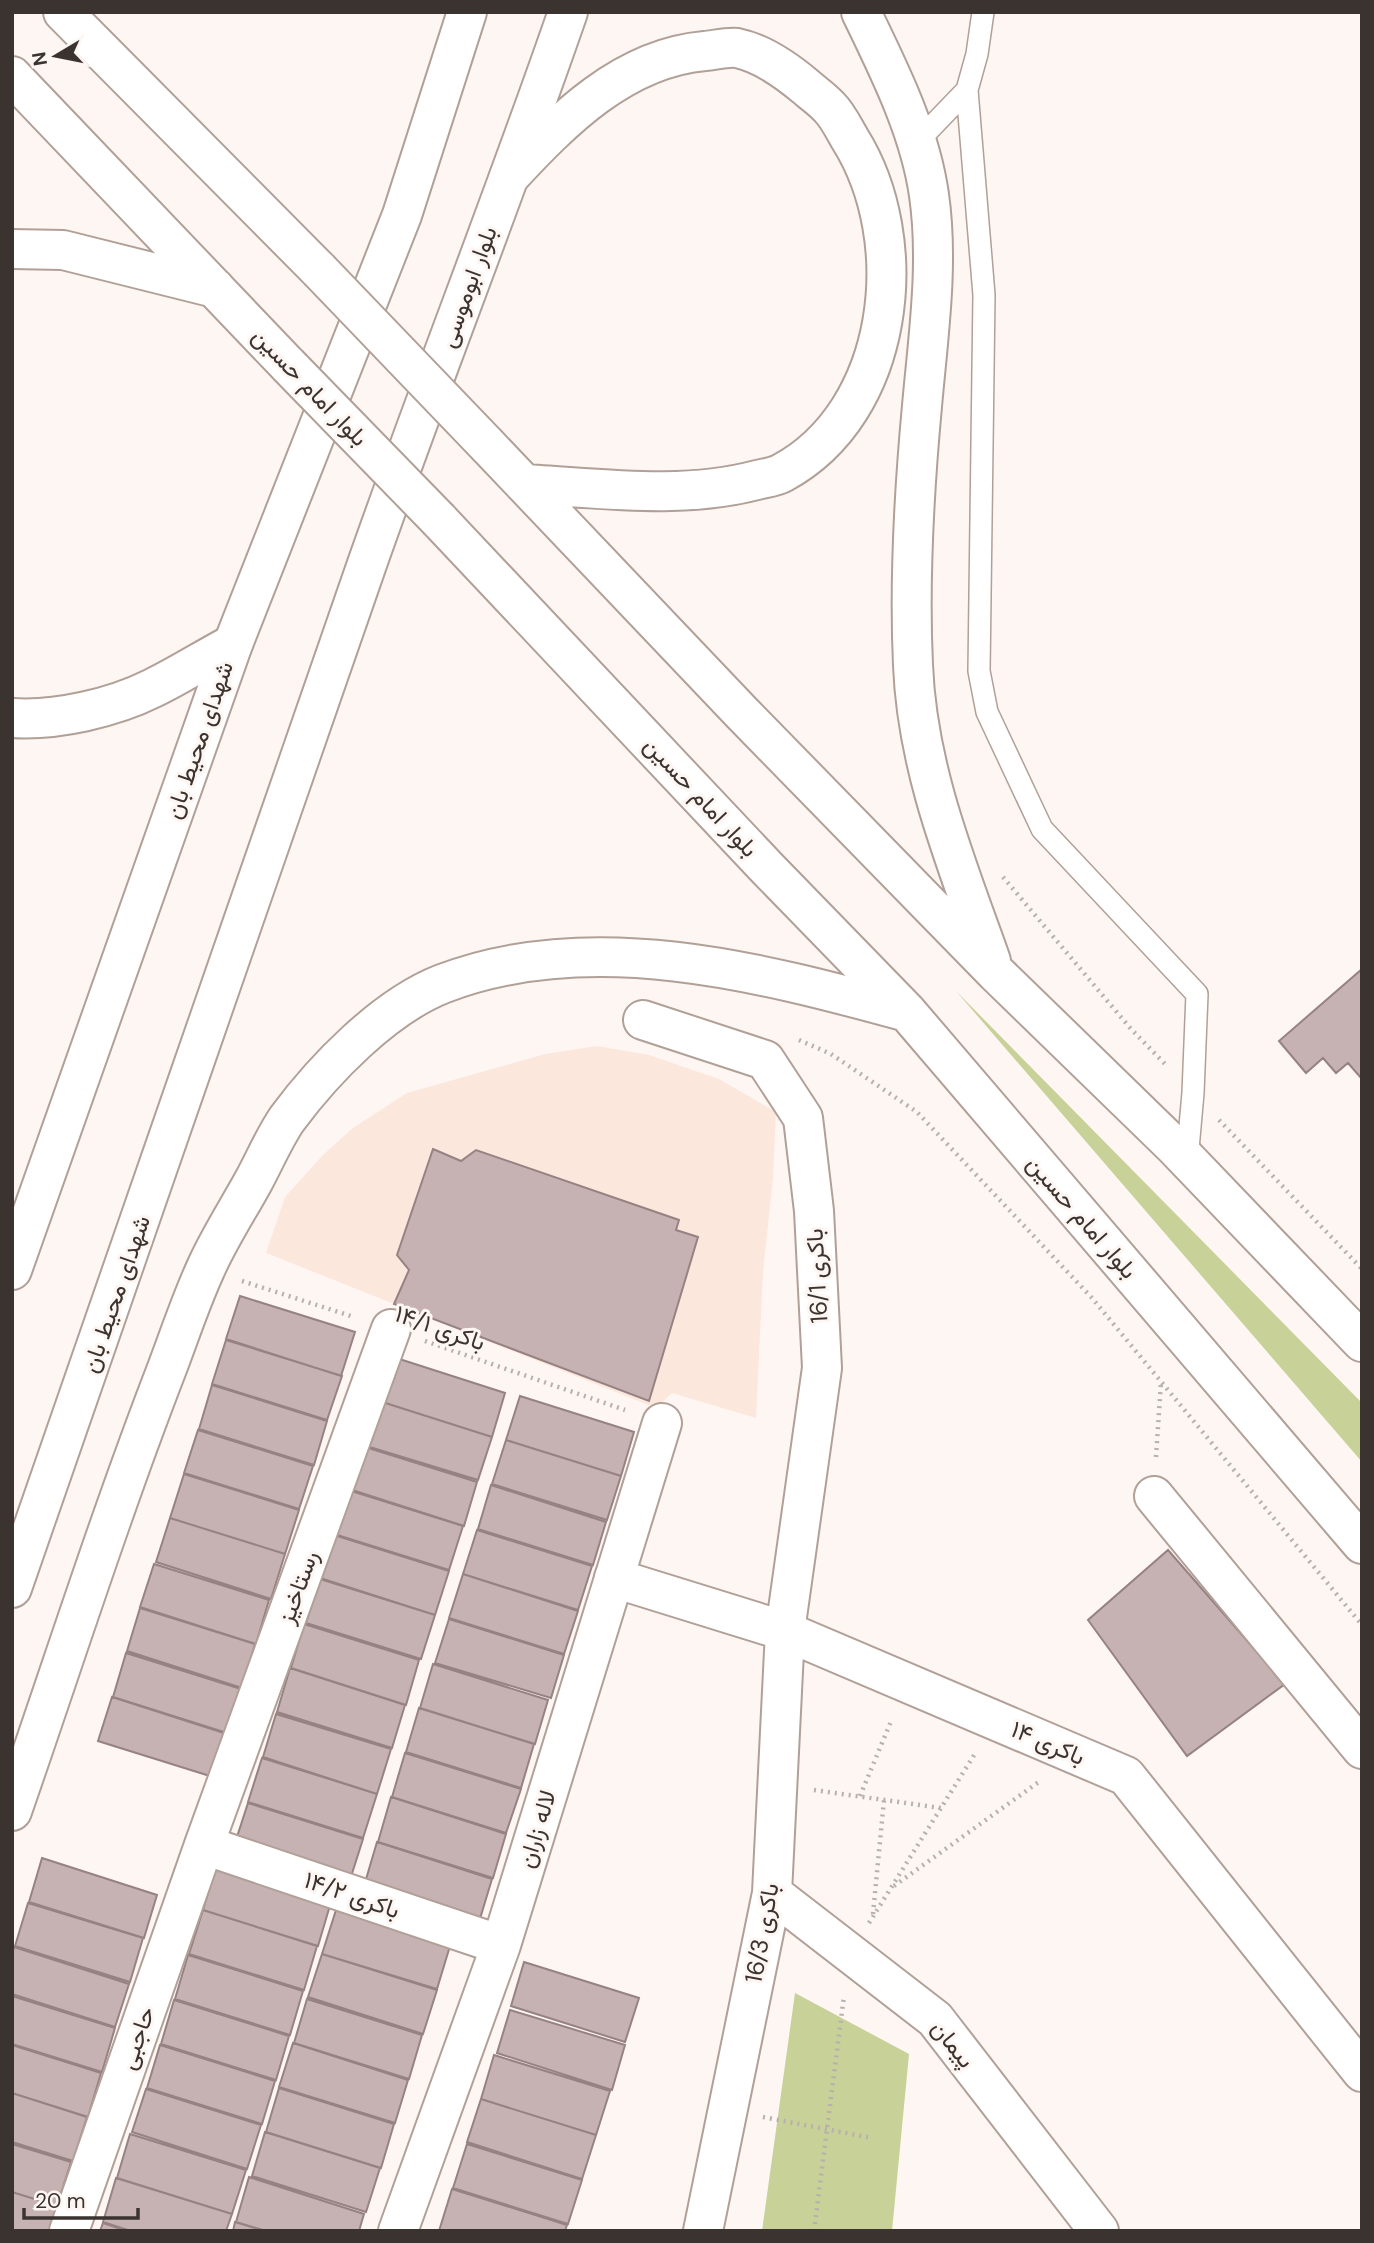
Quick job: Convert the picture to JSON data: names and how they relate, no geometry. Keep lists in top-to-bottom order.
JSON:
{
  "streets": {
    "main road": [
      "بلوار ابوموسی",
      "بلوار امام حسین",
      "شهدای محیط بان",
      "باکری 16/1",
      "رستاخیز",
      "باکری ۱۴",
      "لاله زاران",
      "باکری ۱۴/۲",
      "باکری 16/3",
      "حاجبی",
      "پیمان"
    ],
    "path": ["باکری ۱۴/۱"]
  },
  "crossings": [
    ["بلوار ابوموسی", "شهدای محیط بان"],
    ["باکری 16/1", "باکری ۱۴"],
    ["باکری 16/1", "باکری 16/3"],
    ["باکری ۱۴/۱", "رستاخیز"],
    ["باکری ۱۴/۱", "لاله زاران"],
    ["رستاخیز", "باکری ۱۴/۲"],
    ["رستاخیز", "حاجبی"],
    ["باکری ۱۴", "لاله زاران"],
    ["باکری ۱۴", "باکری 16/3"],
    ["لاله زاران", "باکری ۱۴/۲"],
    ["باکری ۱۴/۲", "حاجبی"],
    ["باکری 16/3", "پیمان"]
  ],
  "scale_bar": "20 m",
  "north": "left"
}
